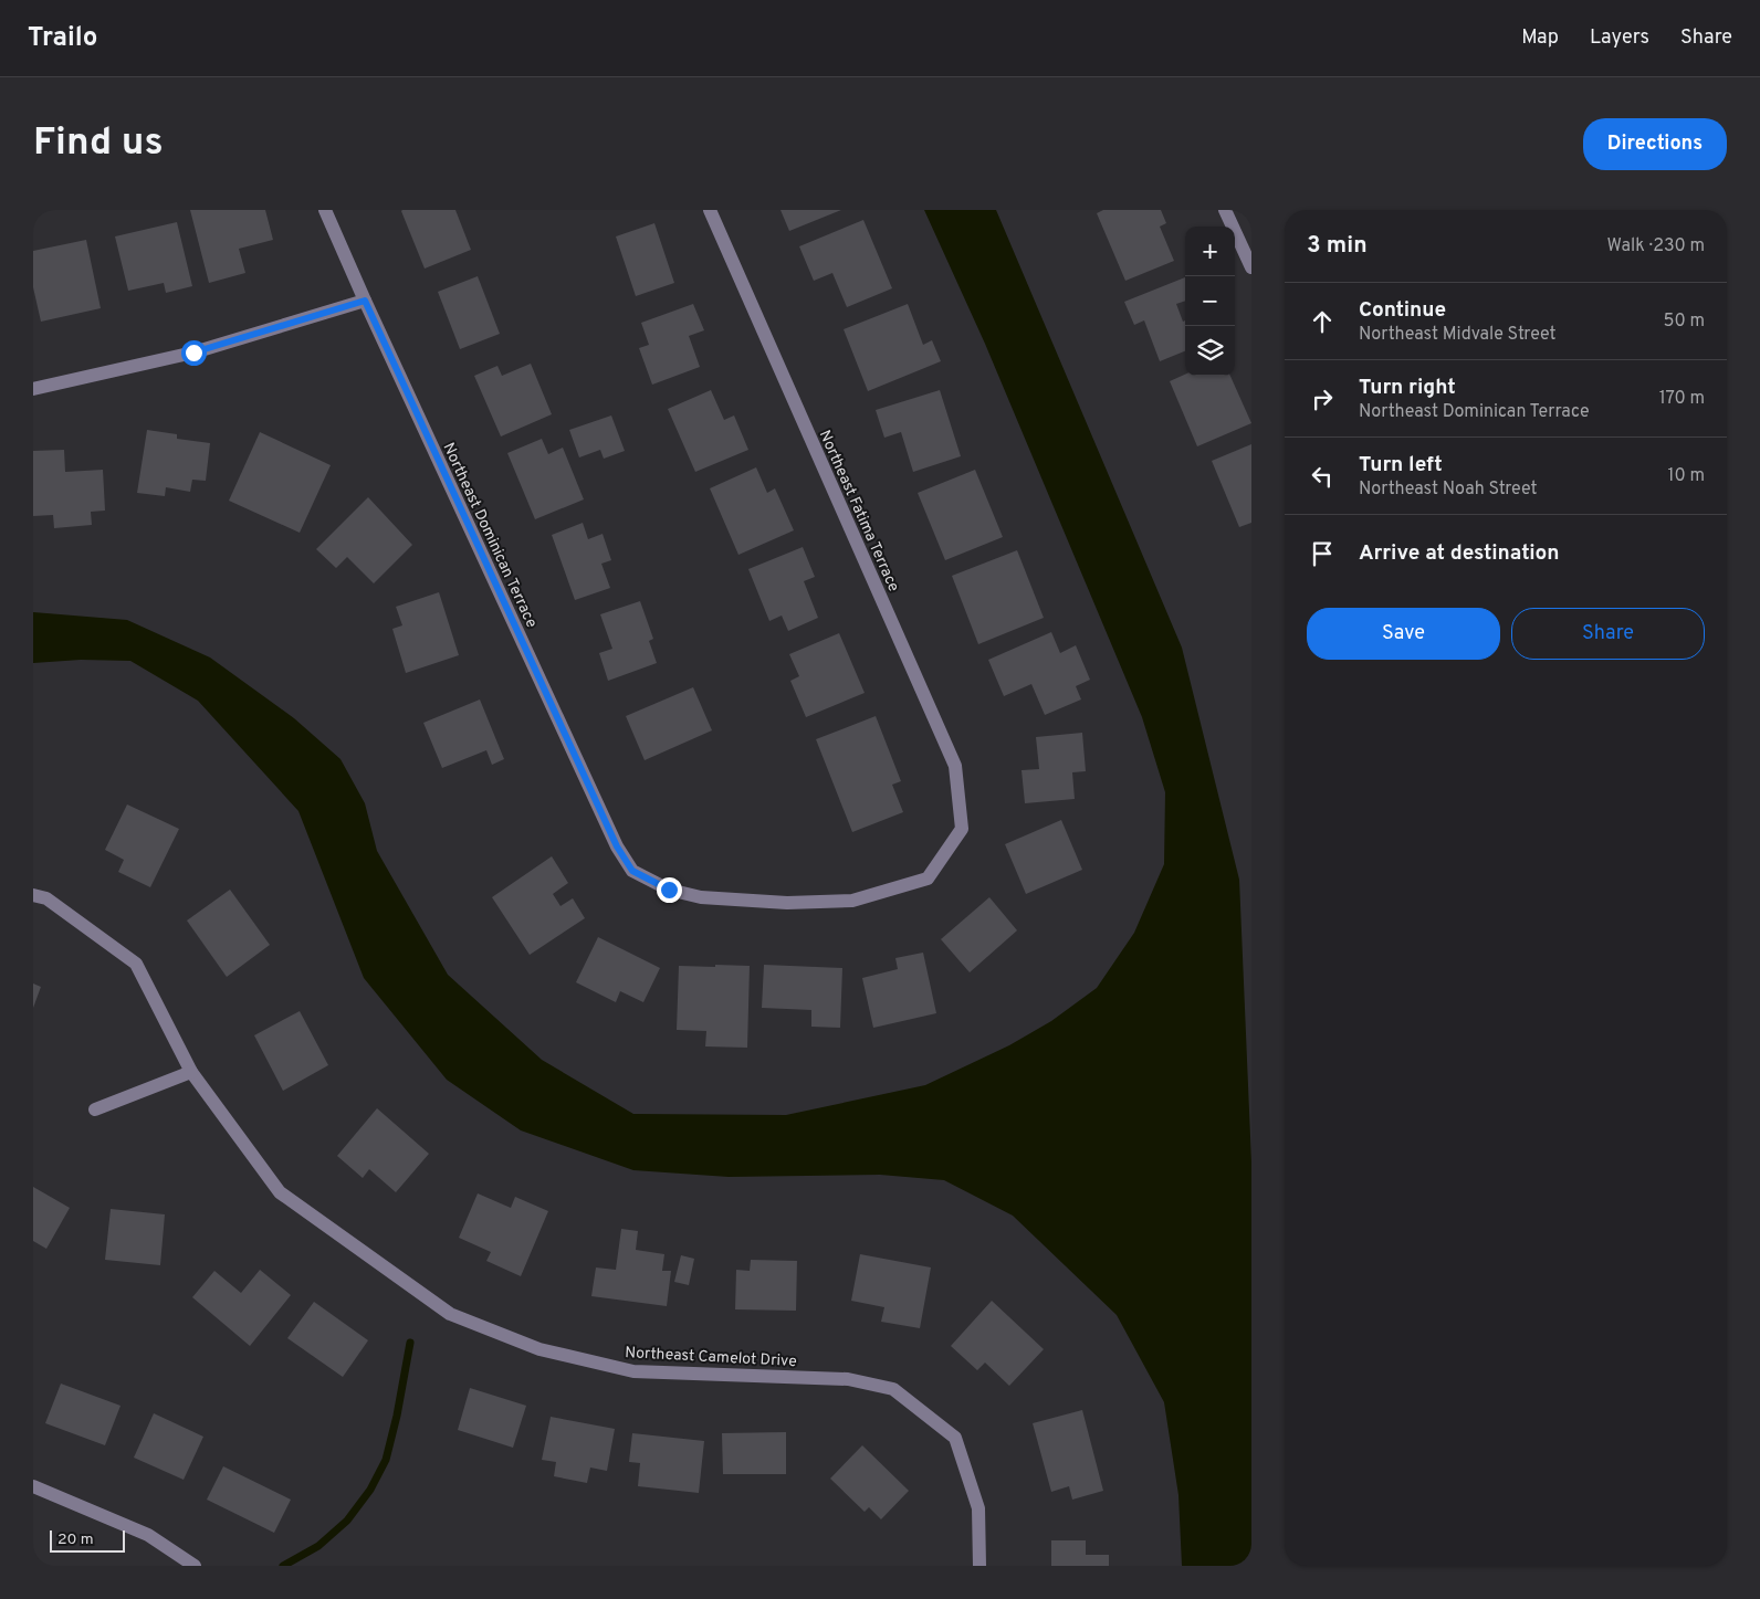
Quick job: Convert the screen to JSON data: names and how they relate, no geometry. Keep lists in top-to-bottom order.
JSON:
{
  "streets": {
    "street": ["Northeast Fatima Terrace", "Northeast Dominican Terrace", "Northeast Camelot Drive"]
  },
  "crossings": [
    ["Northeast Fatima Terrace", "Northeast Dominican Terrace"]
  ],
  "scale_bar": "20 m",
  "page": {
    "header": "Trailo",
    "nav": ["Map", "Layers", "Share"],
    "buttons": [
      "Directions",
      ["Save", "Share"]
    ],
    "title": "Find us",
    "heading": ["3 min", "Walk · 230 m"],
    "map_buttons": ["+", "−"],
    "list": [
      ["Continue", "Northeast Midvale Street", "50 m"],
      ["Turn right", "Northeast Dominican Terrace", "170 m"],
      ["Turn left", "Northeast Noah Street", "10 m"],
      "Arrive at destination"
    ],
    "scale": "20 m"
  }
}
